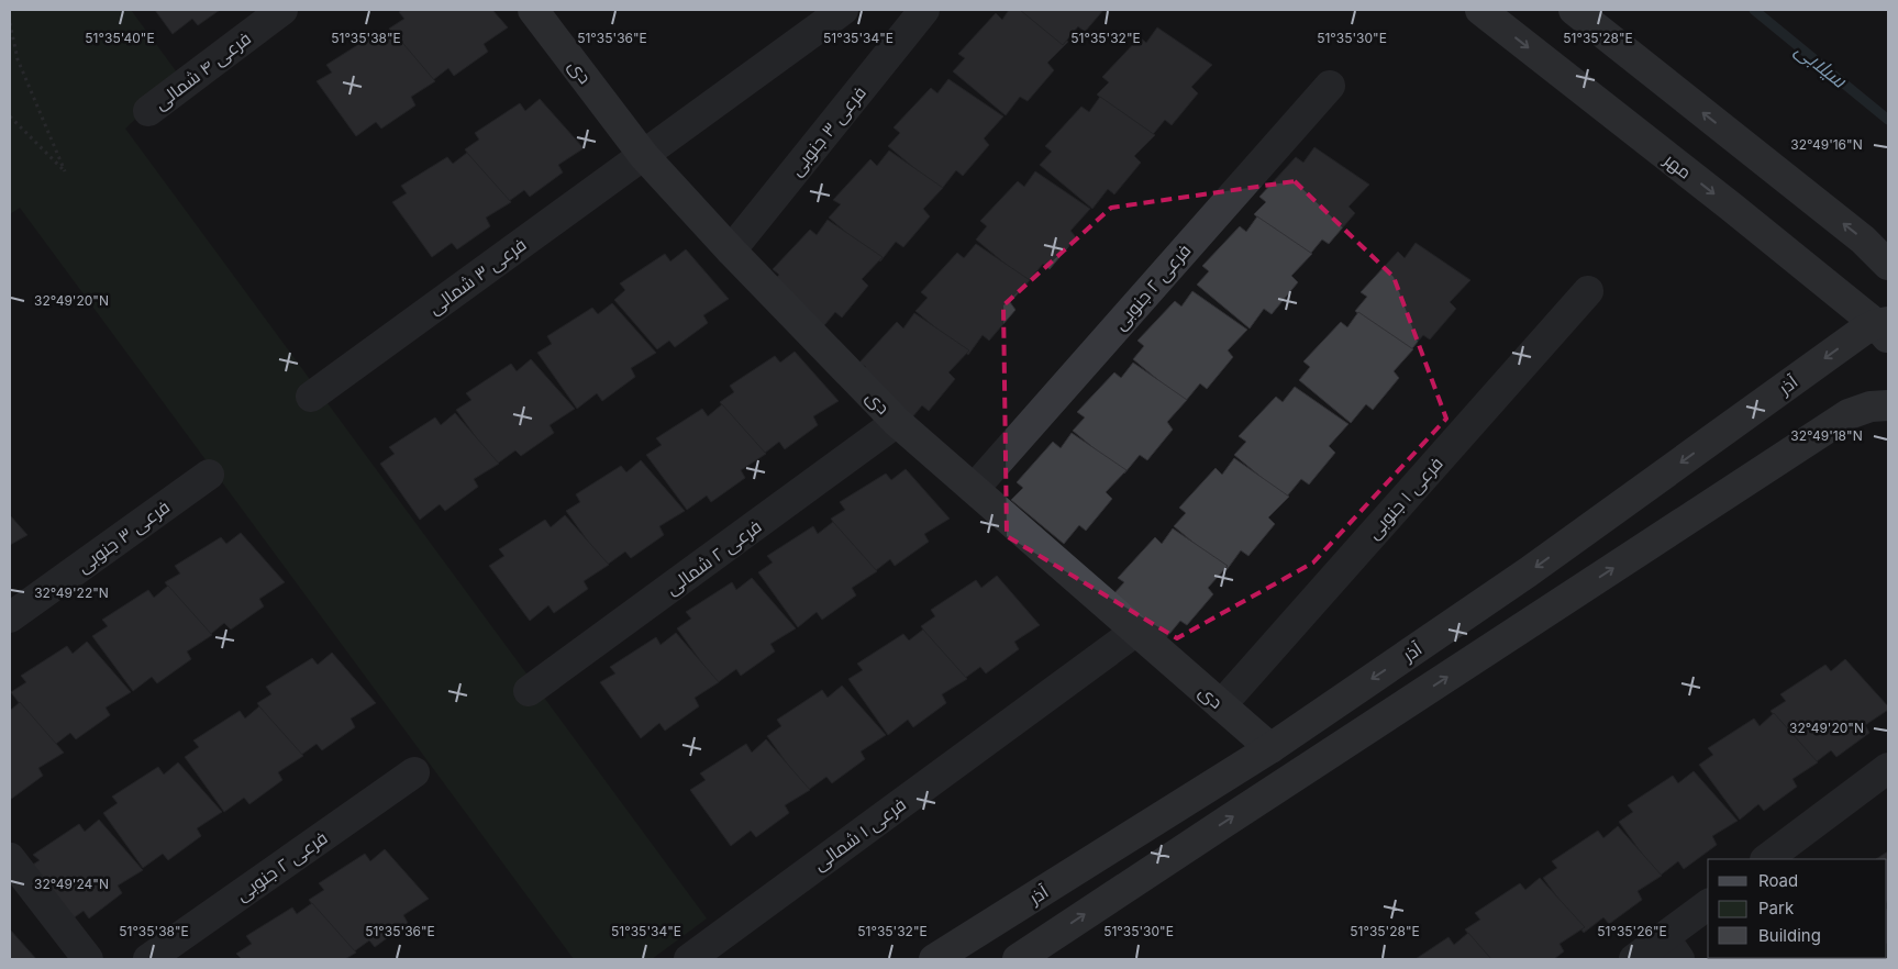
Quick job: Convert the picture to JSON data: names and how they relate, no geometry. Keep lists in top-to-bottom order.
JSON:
{
  "streets": {
    "street": [
      "فرعی ۴ شمالی",
      "دی",
      "فرعی ۳ جنوبی",
      "مهر",
      "فرعی ۳ شمالی",
      "فرعی ۲ جنوبی",
      "آذر",
      "فرعی ۱ جنوبی",
      "فرعی ۲ شمالی",
      "فرعی ۱ شمالی"
    ]
  },
  "crossings": [
    ["دی", "فرعی ۳ جنوبی"],
    ["دی", "فرعی ۳ شمالی"],
    ["دی", "فرعی ۲ جنوبی"],
    ["دی", "آذر"],
    ["دی", "فرعی ۱ جنوبی"],
    ["دی", "فرعی ۲ شمالی"],
    ["دی", "فرعی ۱ شمالی"],
    ["مهر", "آذر"]
  ],
  "water": ["سیلابی"],
  "legend": ["Road", "Park", "Building"],
  "coordinates": [
    "51°35'40\"E",
    "51°35'38\"E",
    "51°35'36\"E",
    "51°35'34\"E",
    "51°35'32\"E",
    "51°35'30\"E",
    "51°35'28\"E",
    "32°49'16\"N",
    "32°49'20\"N",
    "32°49'18\"N",
    "32°49'22\"N",
    "32°49'24\"N",
    "51°35'26\"E"
  ]
}
